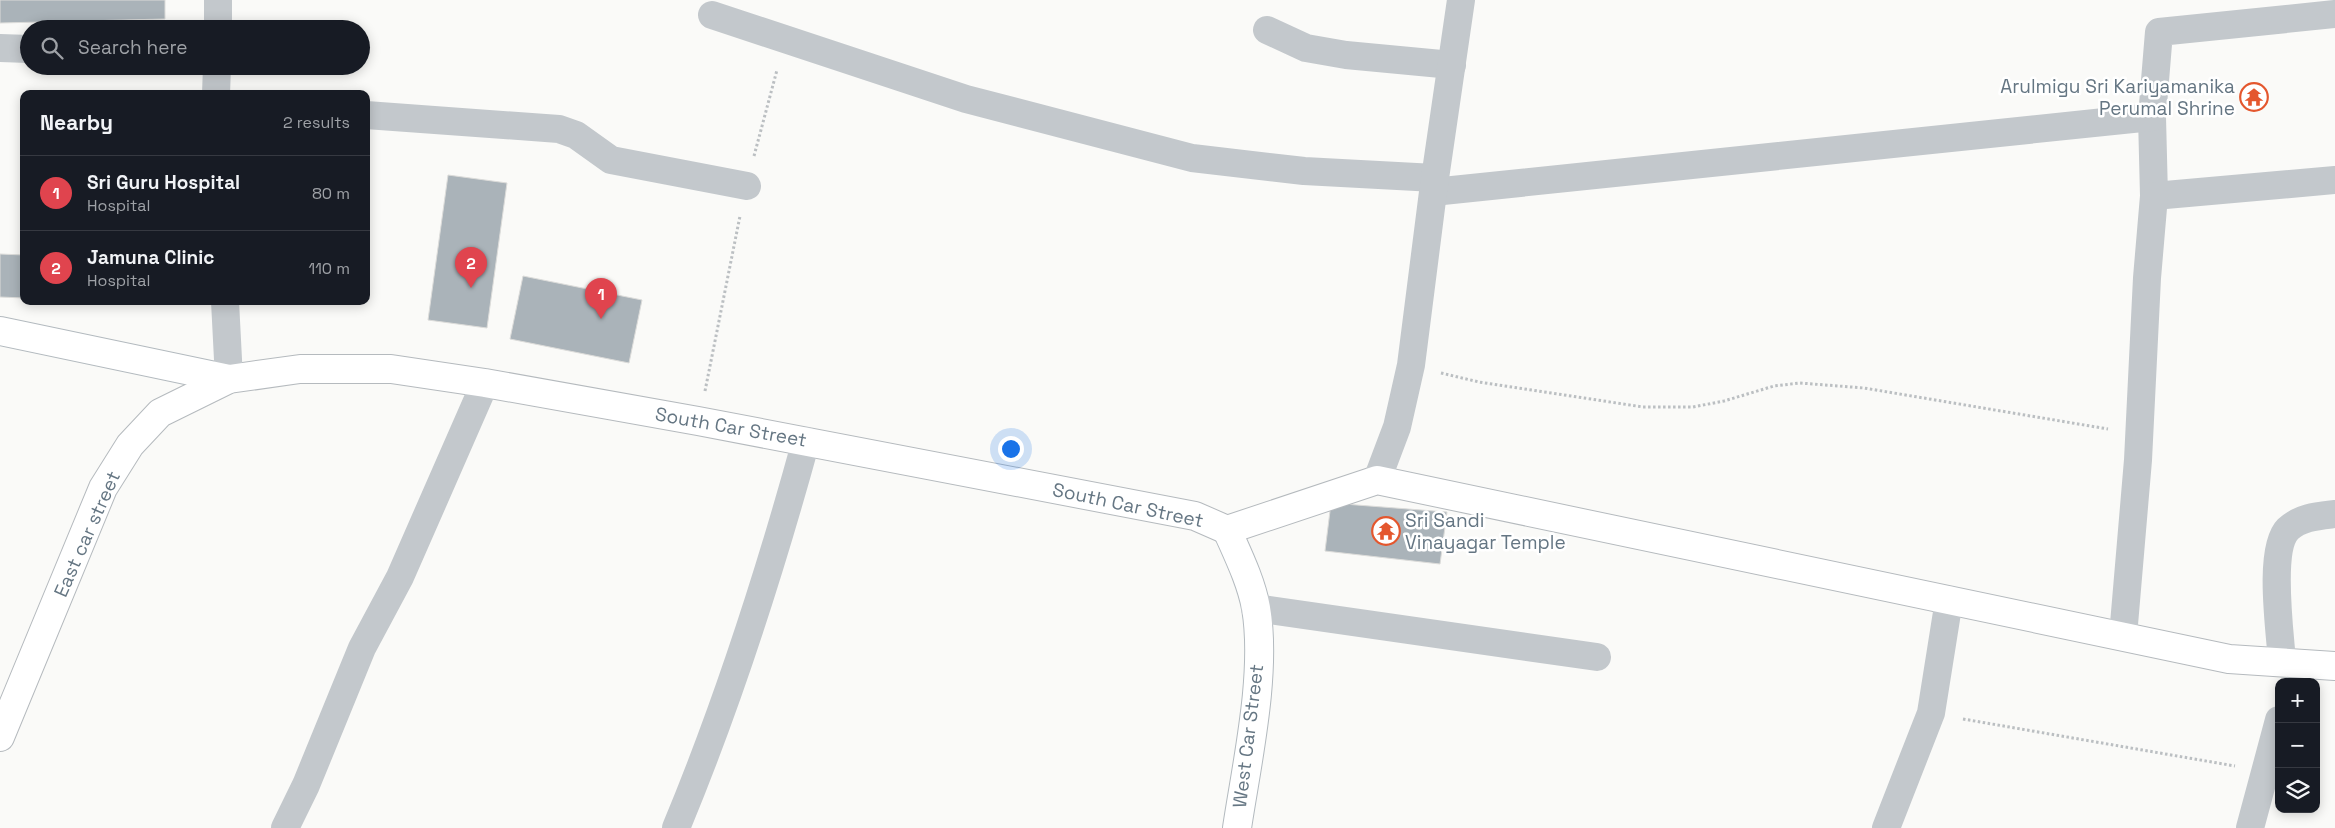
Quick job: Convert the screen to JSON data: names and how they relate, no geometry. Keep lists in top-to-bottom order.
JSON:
{
  "streets": {
    "main road": ["South Car Street", "East car street", "West Car Street"]
  },
  "crossings": [
    ["South Car Street", "East car street"],
    ["South Car Street", "West Car Street"]
  ],
  "places": {
    "temple": ["Arulmigu Sri Kariyamanika Perumal Shrine", "Sri Sandi Vinayagar Temple"]
  },
  "page": {
    "search": "Search here",
    "heading": ["Nearby", "2 results"],
    "list": [
      {
        "mark": "1",
        "name": "Sri Guru Hospital",
        "note": "Hospital",
        "value": "80 m"
      },
      {
        "mark": "2",
        "name": "Jamuna Clinic",
        "note": "Hospital",
        "value": "110 m"
      }
    ],
    "pins": ["2", "1"],
    "map_buttons": ["+", "−"]
  }
}
